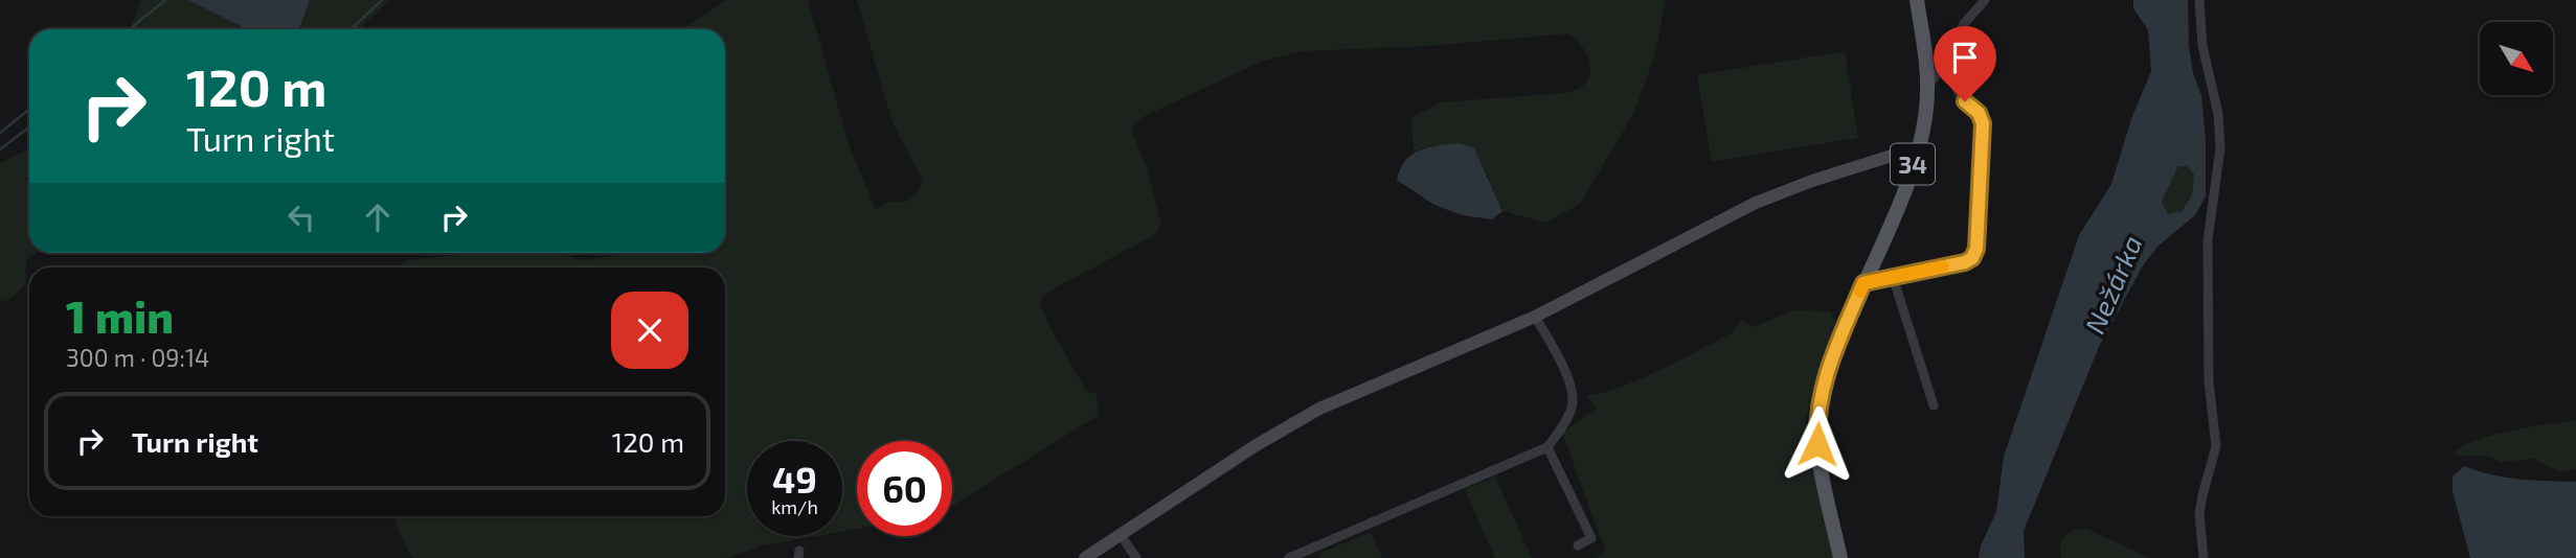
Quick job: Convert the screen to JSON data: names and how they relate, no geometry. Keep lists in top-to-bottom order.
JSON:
{
  "streets": {
    "main road": ["34"]
  },
  "water": ["Nežárka"],
  "north": "bottom right",
  "page": {
    "turn": ["120 m", "Turn right"],
    "heading": ["1 min", "300 m · 09:14"],
    "list": [
      {
        "name": "Turn right",
        "value": "120 m"
      }
    ],
    "speed": "49 km/h",
    "limit": "60"
  }
}
